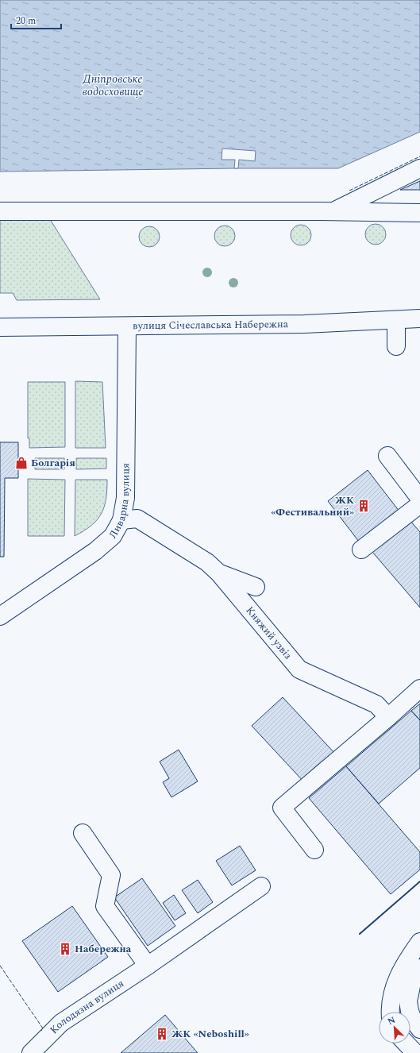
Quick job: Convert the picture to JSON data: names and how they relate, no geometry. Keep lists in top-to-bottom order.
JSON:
{
  "streets": {
    "street": [
      "вулиця Січеславська Набережна",
      "Ливарна вулиця",
      "Княжий узвіз",
      "Колодязна вулиця"
    ]
  },
  "crossings": [
    ["вулиця Січеславська Набережна", "Ливарна вулиця"],
    ["Ливарна вулиця", "Княжий узвіз"]
  ],
  "water": ["Дніпровське водосховище"],
  "places": {
    "shop": ["Болгарія"],
    "building": ["ЖК «Фестивальний»", "Набережна", "ЖК «Neboshill»"]
  },
  "scale_bar": "20 m",
  "north": "top left"
}
